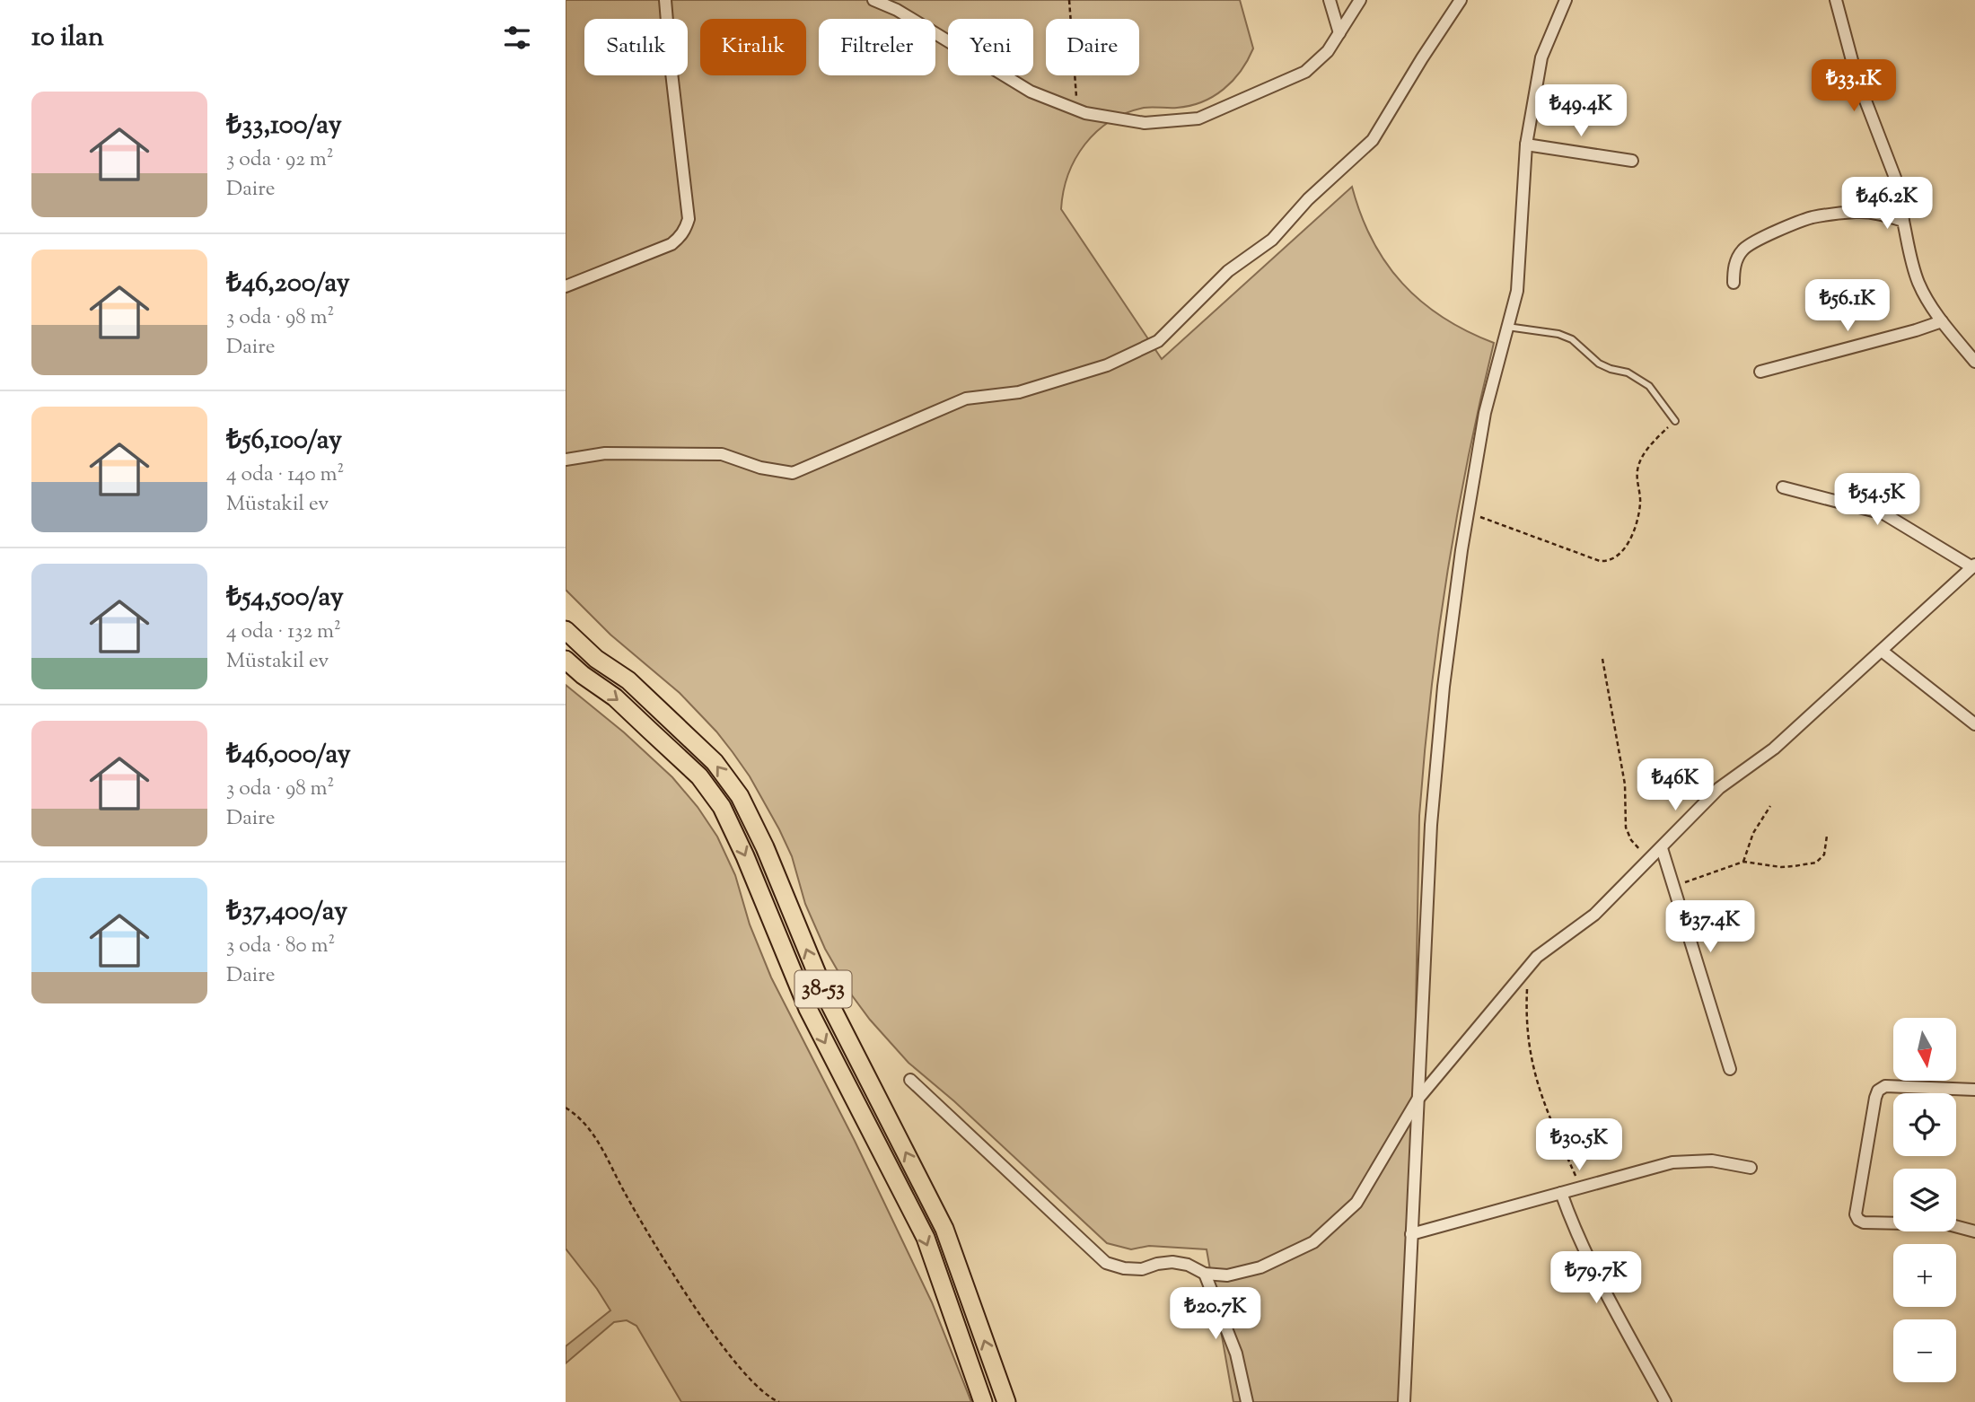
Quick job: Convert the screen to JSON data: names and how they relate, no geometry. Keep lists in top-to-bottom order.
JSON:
{
  "streets": {
    "main road": ["38-53"]
  },
  "north": "bottom",
  "page": {
    "heading": "10 ilan",
    "chip": [
      "Satılık",
      "Kiralık",
      "Filtreler",
      "Yeni",
      "Daire"
    ],
    "price": [
      "₺33.1K",
      "₺49.4K",
      "₺46.2K",
      "₺56.1K",
      "₺54.5K",
      "₺46K",
      "₺37.4K",
      "₺30.5K",
      "₺79.7K",
      "₺20.7K"
    ],
    "list": [
      {
        "name": "₺33,100/ay",
        "note": "3 oda · 92 m² · Daire"
      },
      {
        "name": "₺46,200/ay",
        "note": "3 oda · 98 m² · Daire"
      },
      {
        "name": "₺56,100/ay",
        "note": "4 oda · 140 m² · Müstakil ev"
      },
      {
        "name": "₺54,500/ay",
        "note": "4 oda · 132 m² · Müstakil ev"
      },
      {
        "name": "₺46,000/ay",
        "note": "3 oda · 98 m² · Daire"
      },
      {
        "name": "₺37,400/ay",
        "note": "3 oda · 80 m² · Daire"
      }
    ],
    "map_buttons": ["+", "−"]
  }
}
